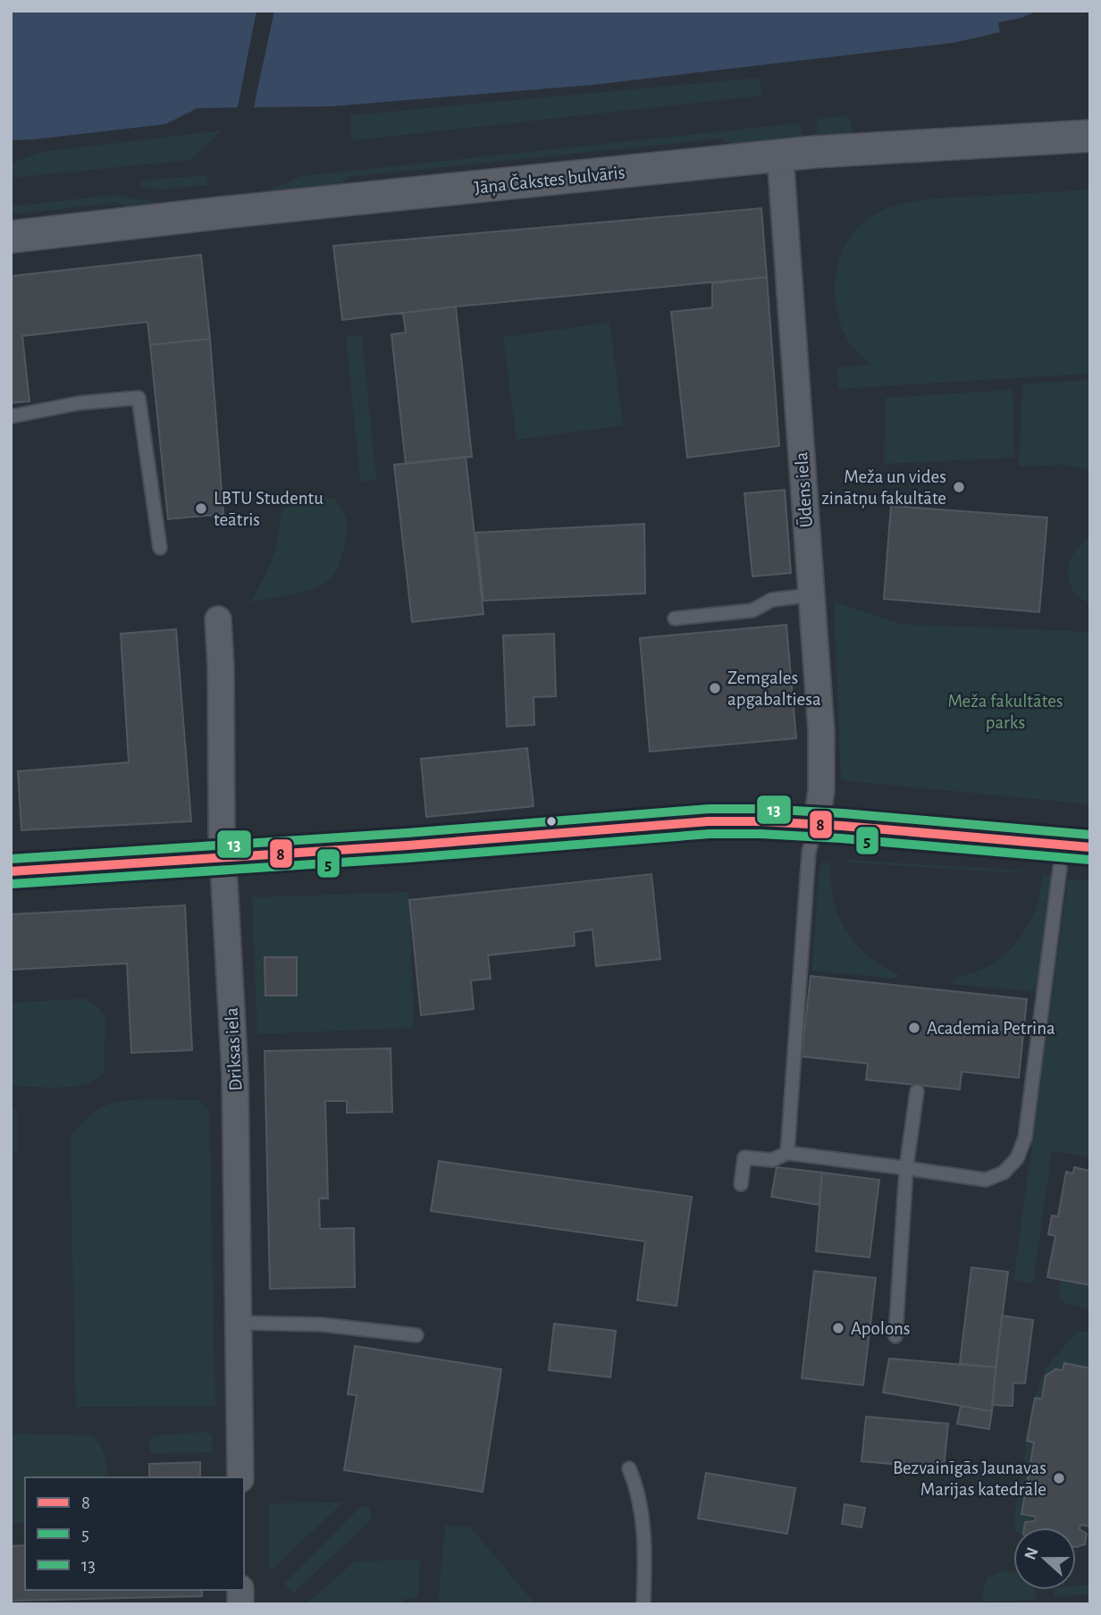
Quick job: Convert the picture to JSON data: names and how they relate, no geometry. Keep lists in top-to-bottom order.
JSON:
{
  "streets": {
    "street": ["Jāņa Čakstes bulvāris", "Ūdens iela", "Driksas iela"]
  },
  "crossings": [
    ["Jāņa Čakstes bulvāris", "Ūdens iela"]
  ],
  "parks": ["Meža fakultātes parks"],
  "places": [
    "Meža un vides zinātņu fakultāte",
    "LBTU Studentu teātris",
    "Zemgales apgabaltiesa",
    "Academia Petrina",
    "Apolons",
    "Bezvainīgās Jaunavas Marijas katedrāle"
  ],
  "lines": ["transit line 13", "transit line 8", "transit line 5"],
  "legend": ["8", "5", "13"],
  "north": "left"
}
